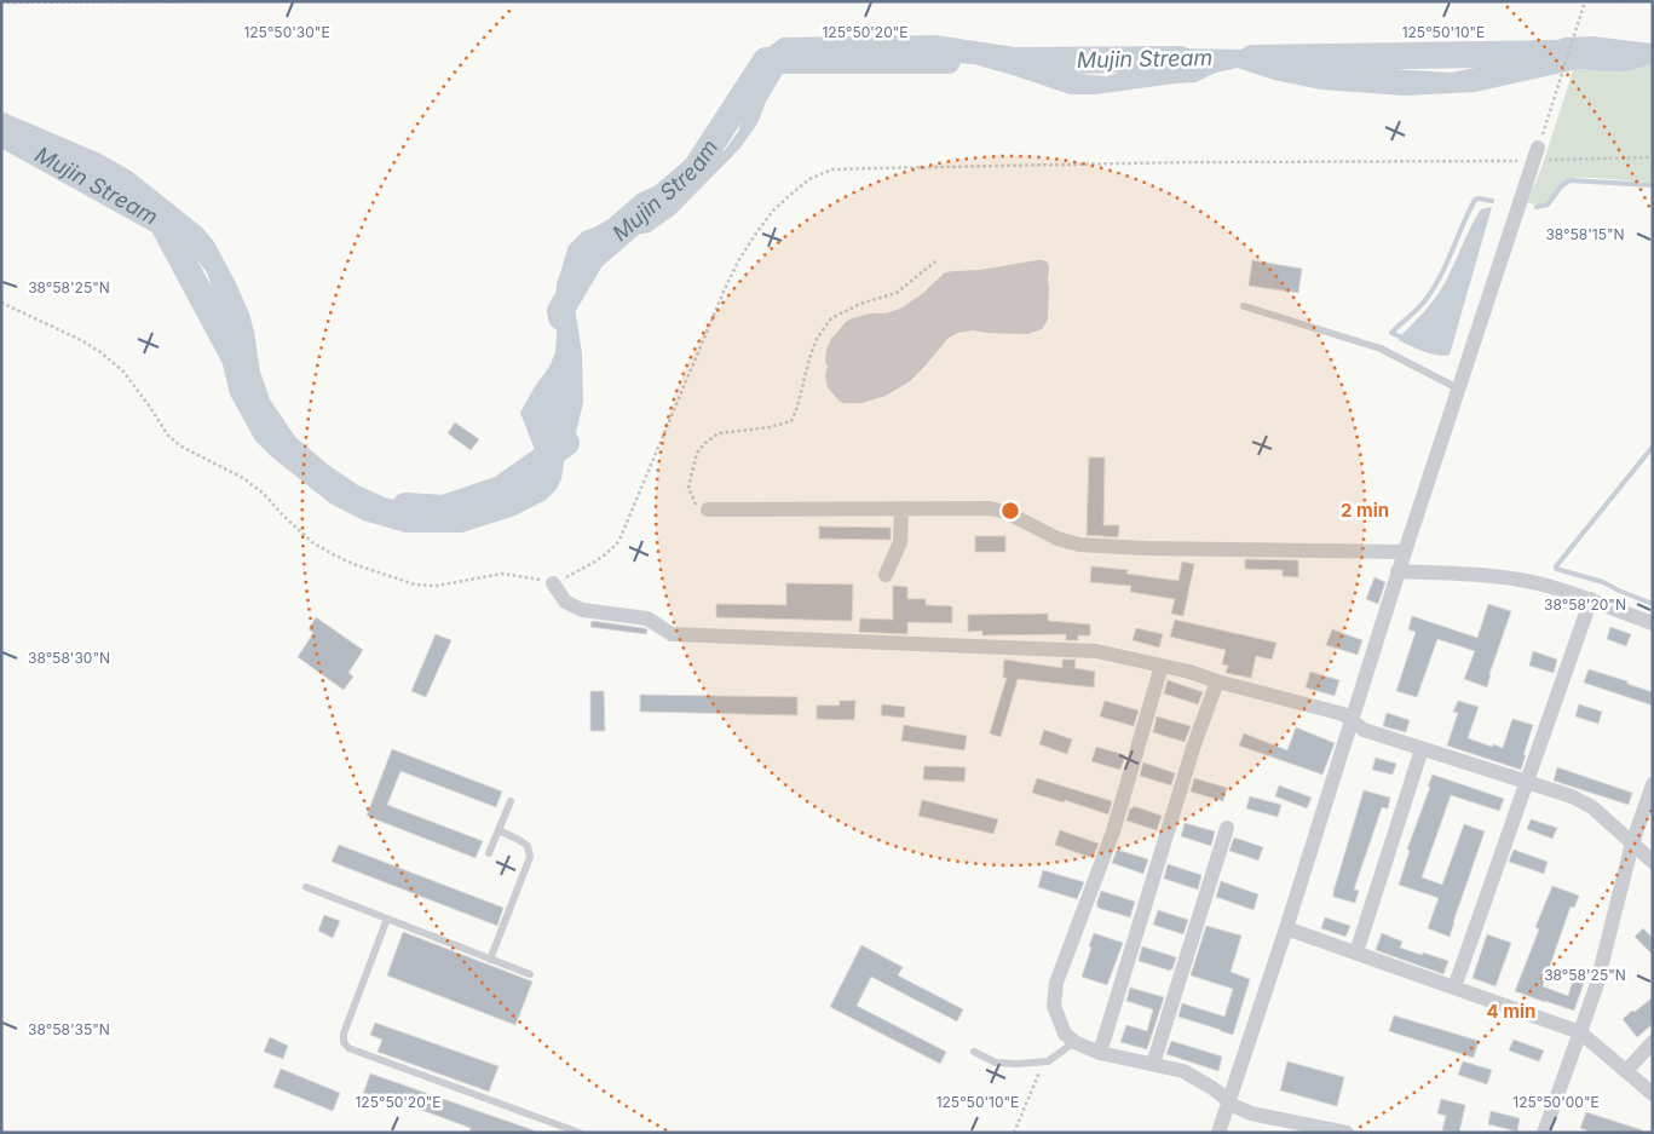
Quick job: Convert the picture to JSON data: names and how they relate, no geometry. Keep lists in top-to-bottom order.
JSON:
{
  "water": ["Mujin Stream"],
  "coordinates": [
    "125°50'10\"E",
    "125°50'30\"E",
    "125°50'20\"E",
    "38°58'15\"N",
    "38°58'25\"N",
    "38°58'20\"N",
    "38°58'30\"N",
    "38°58'35\"N",
    "125°50'00\"E"
  ],
  "rings": ["2 min", "4 min"]
}
